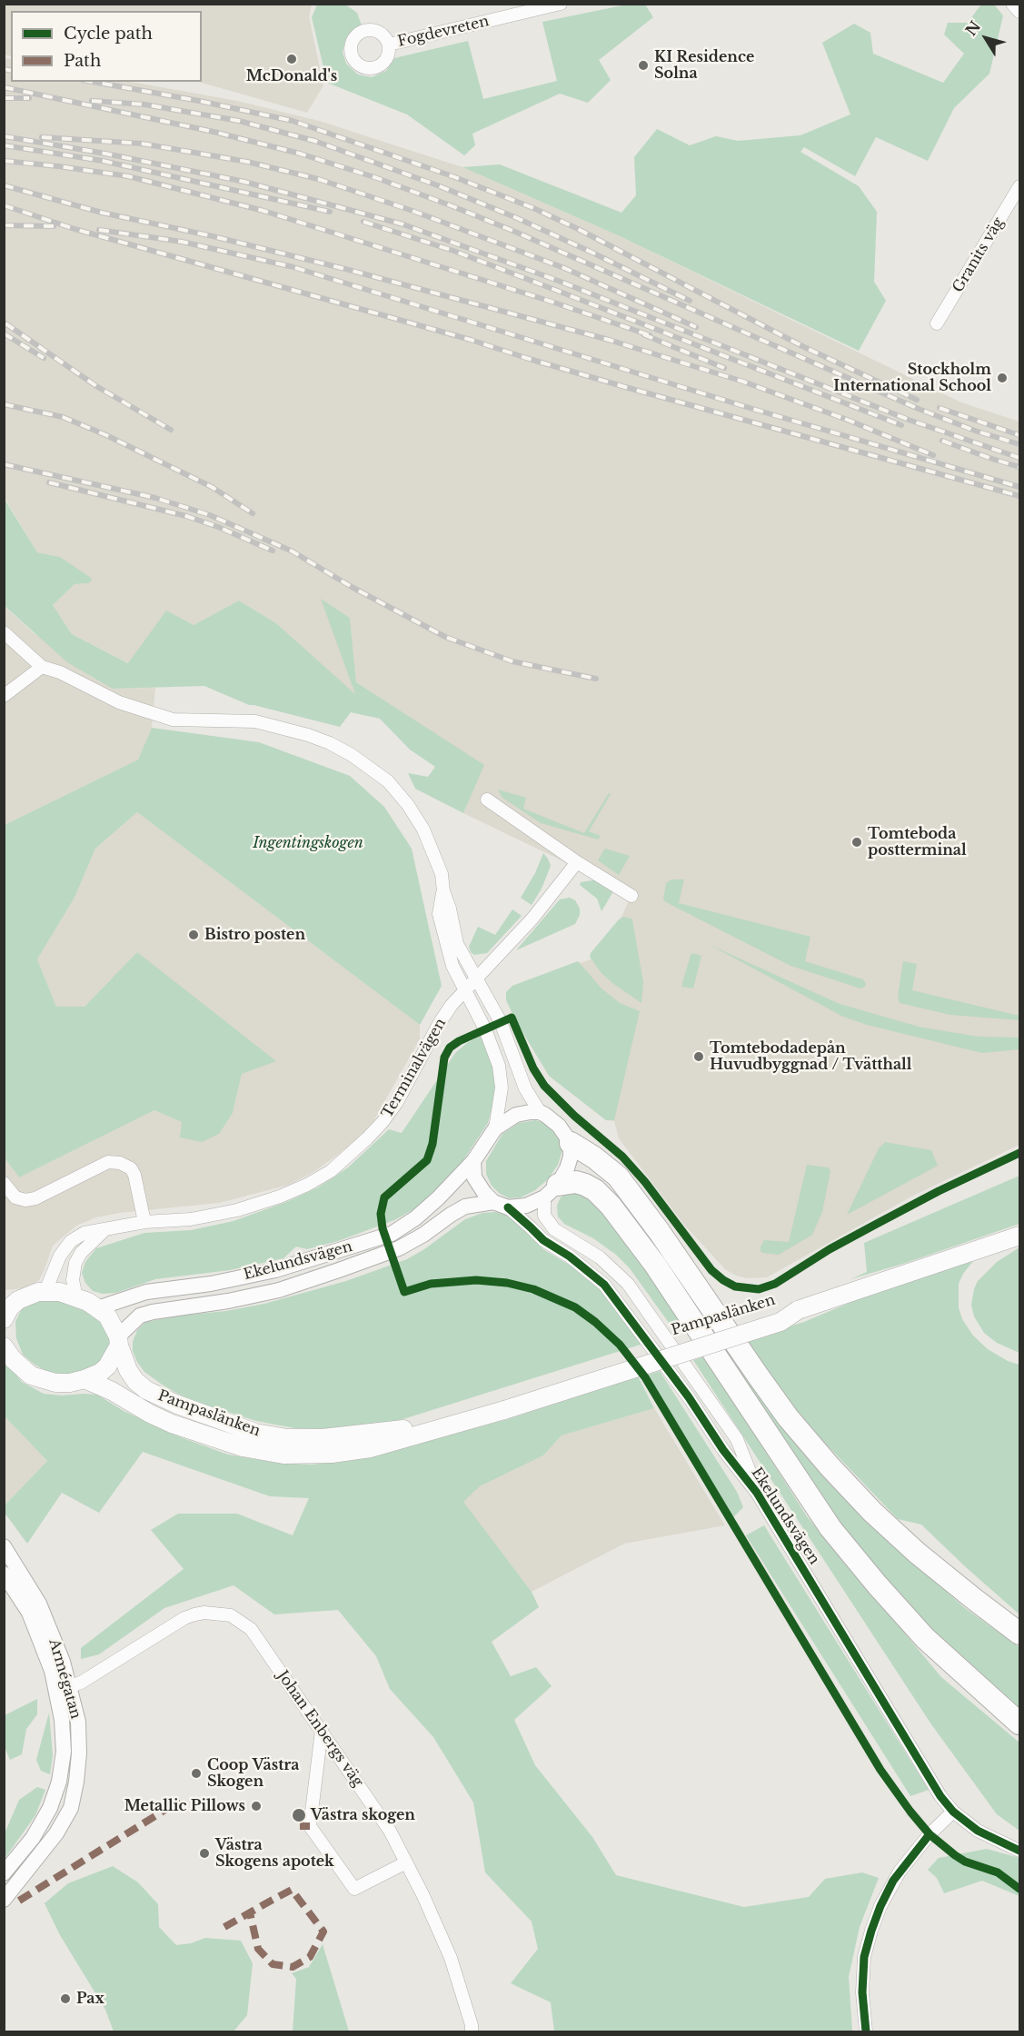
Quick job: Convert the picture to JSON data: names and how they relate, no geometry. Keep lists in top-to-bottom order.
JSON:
{
  "streets": {
    "main road": ["Ekelundsvägen", "Pampaslänken"],
    "street": [
      "Fogdevreten",
      "Granits väg",
      "Terminalvägen",
      "Armégatan",
      "Johan Enbergs väg"
    ]
  },
  "crossings": [
    ["Ekelundsvägen", "Pampaslänken"],
    ["Armégatan", "Johan Enbergs väg"]
  ],
  "parks": ["Ingentingskogen"],
  "places": [
    "McDonald's",
    "KI Residence Solna",
    "Stockholm International School",
    "Tomteboda postterminal",
    "Bistro posten",
    "Tomtebodadepån Huvudbyggnad / Tvätthall",
    "Coop Västra Skogen",
    "Metallic Pillows",
    "Västra skogen",
    "Västra Skogens apotek",
    "Pax"
  ],
  "legend": ["Cycle path", "Path"],
  "north": "top left"
}
